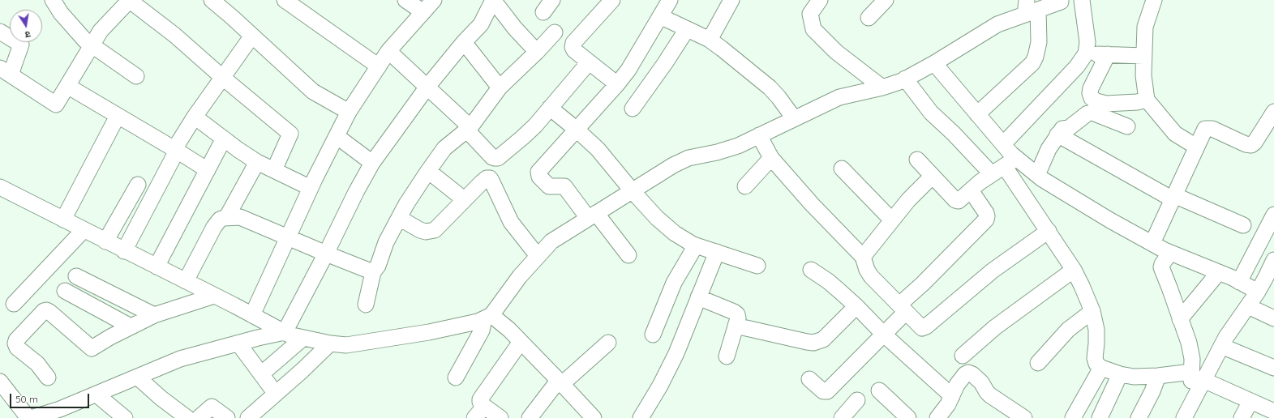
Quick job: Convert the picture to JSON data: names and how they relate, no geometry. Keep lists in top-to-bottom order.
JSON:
{
  "scale_bar": "50 m",
  "north": "bottom"
}
